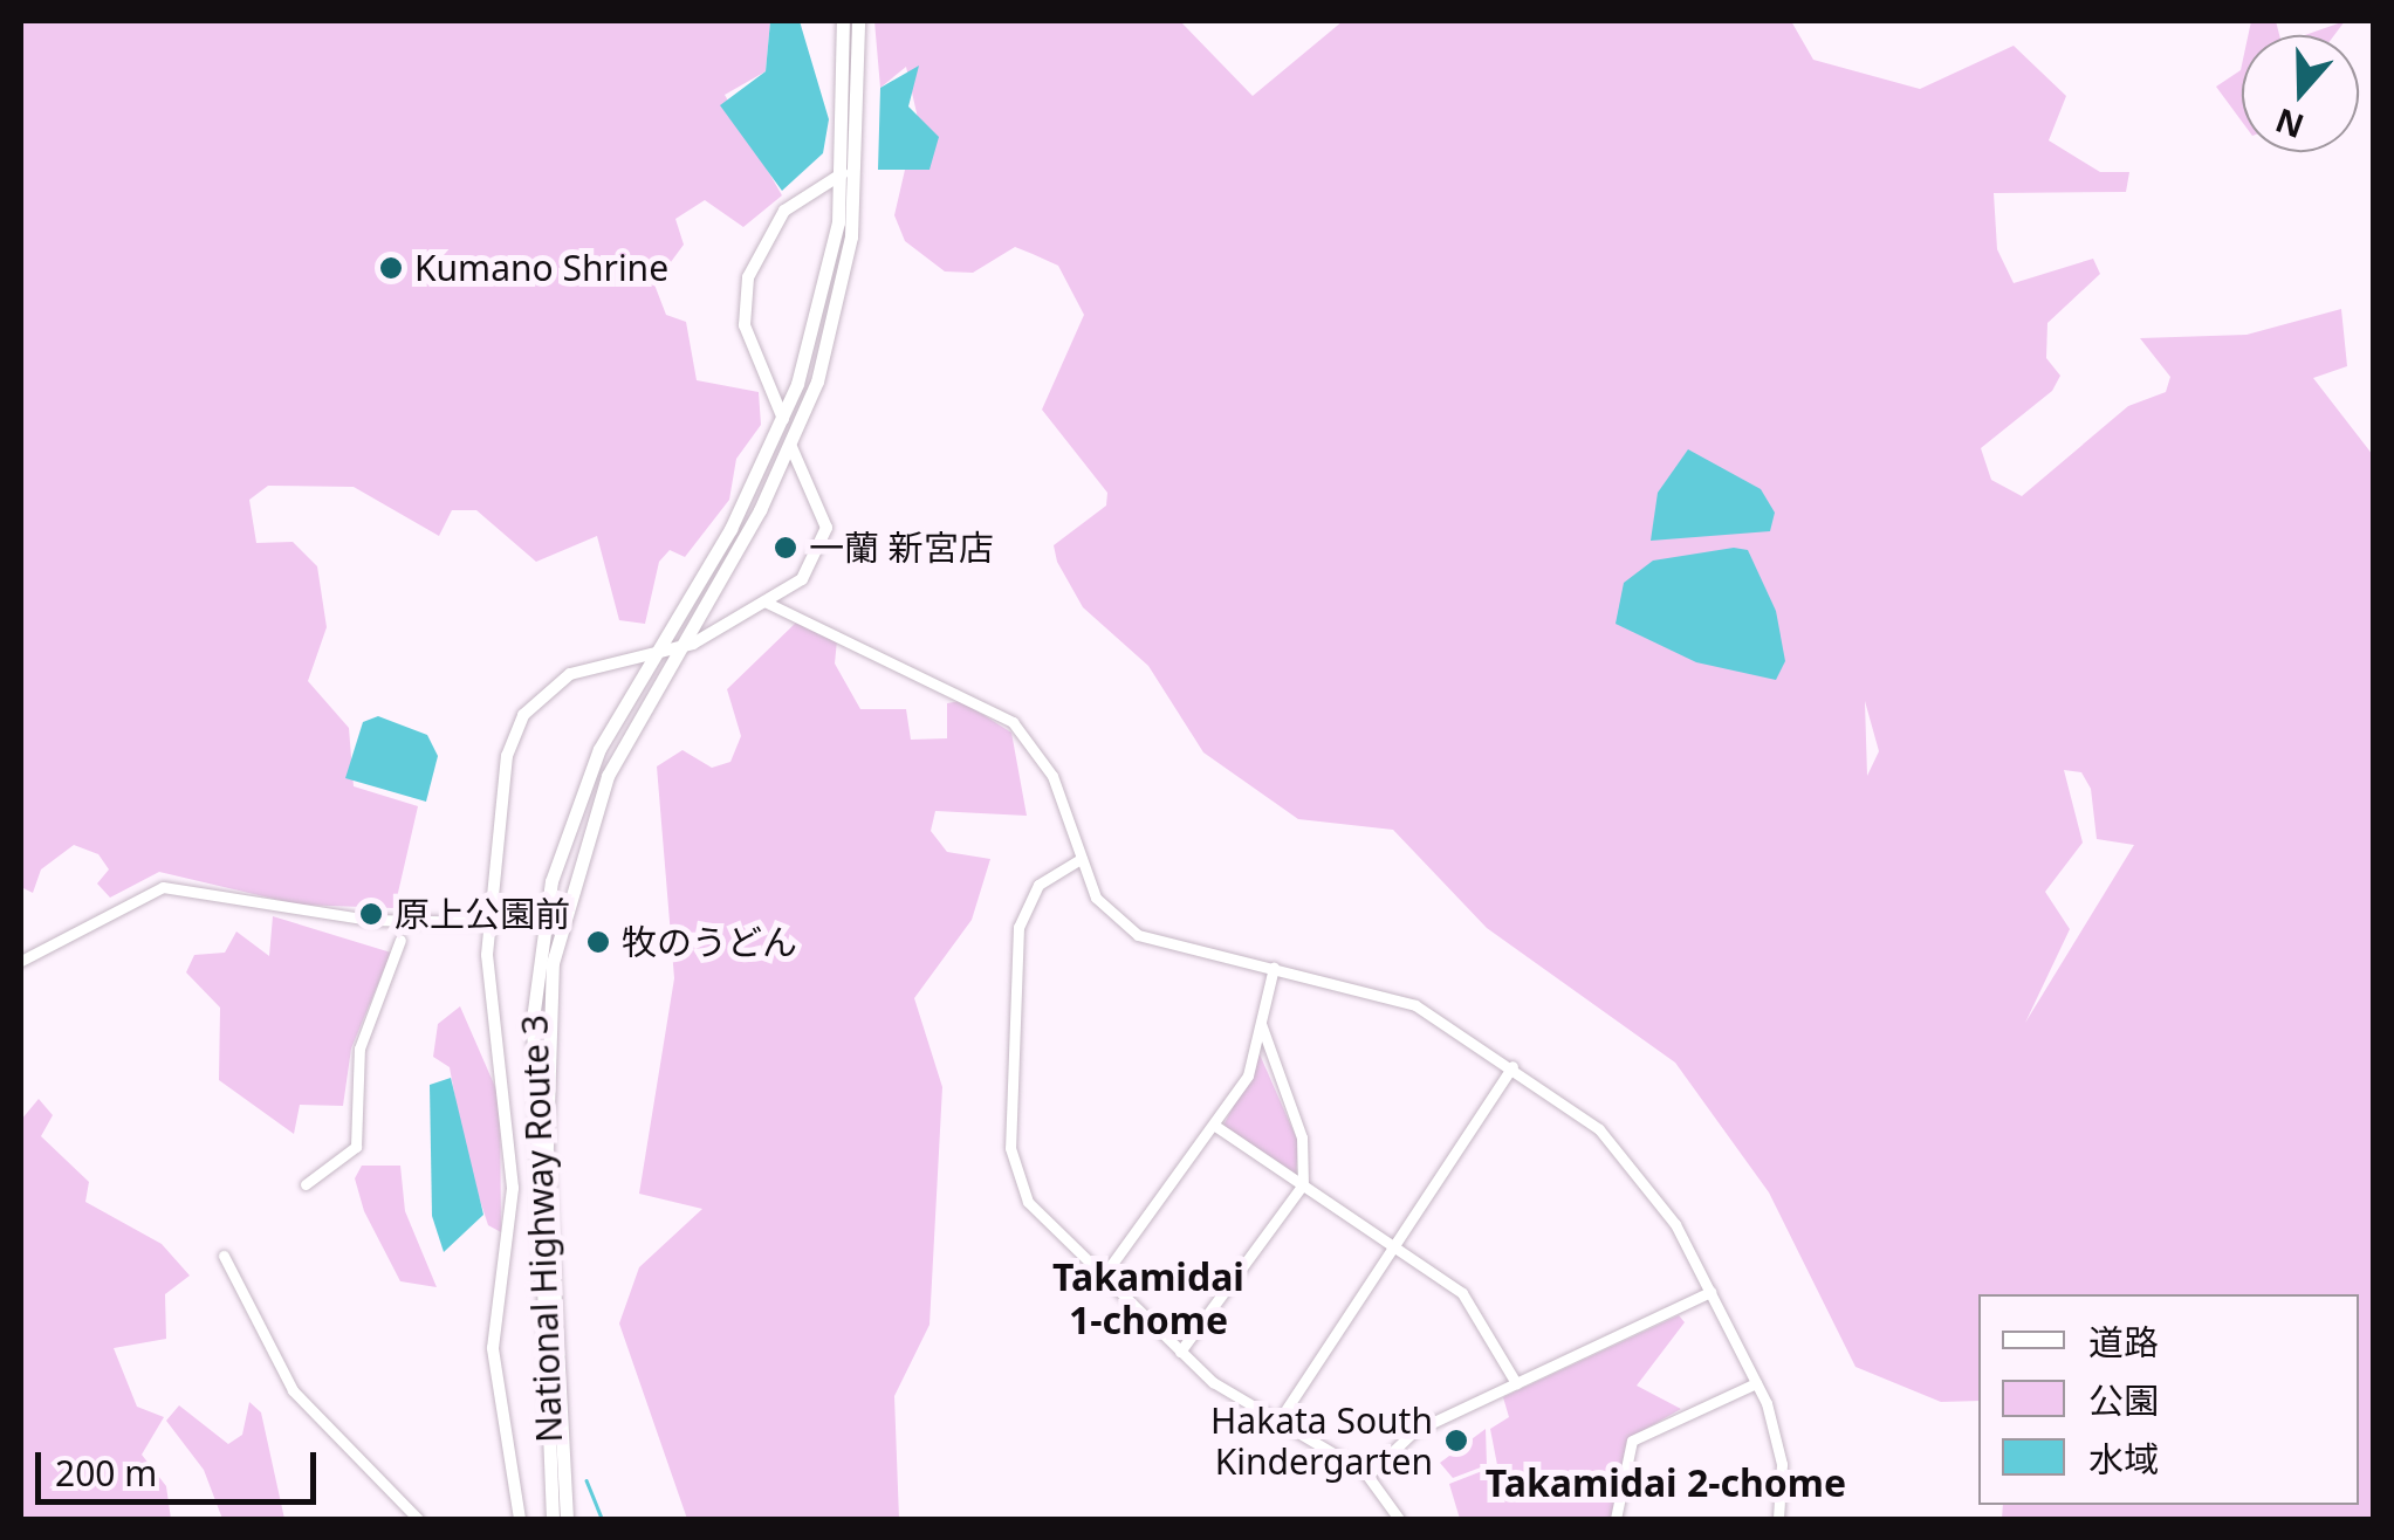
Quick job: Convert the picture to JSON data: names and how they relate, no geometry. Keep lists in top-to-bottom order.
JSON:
{
  "streets": {
    "highway": ["National Highway Route 3"]
  },
  "districts": ["Takamidai 1-chome", "Takamidai 2-chome"],
  "places": [
    "Kumano Shrine",
    "一蘭 新宮店",
    "原上公園前",
    "牧のうどん",
    "Hakata South Kindergarten"
  ],
  "legend": ["道路", "公園", "水域"],
  "scale_bar": "200 m",
  "north": "bottom"
}
